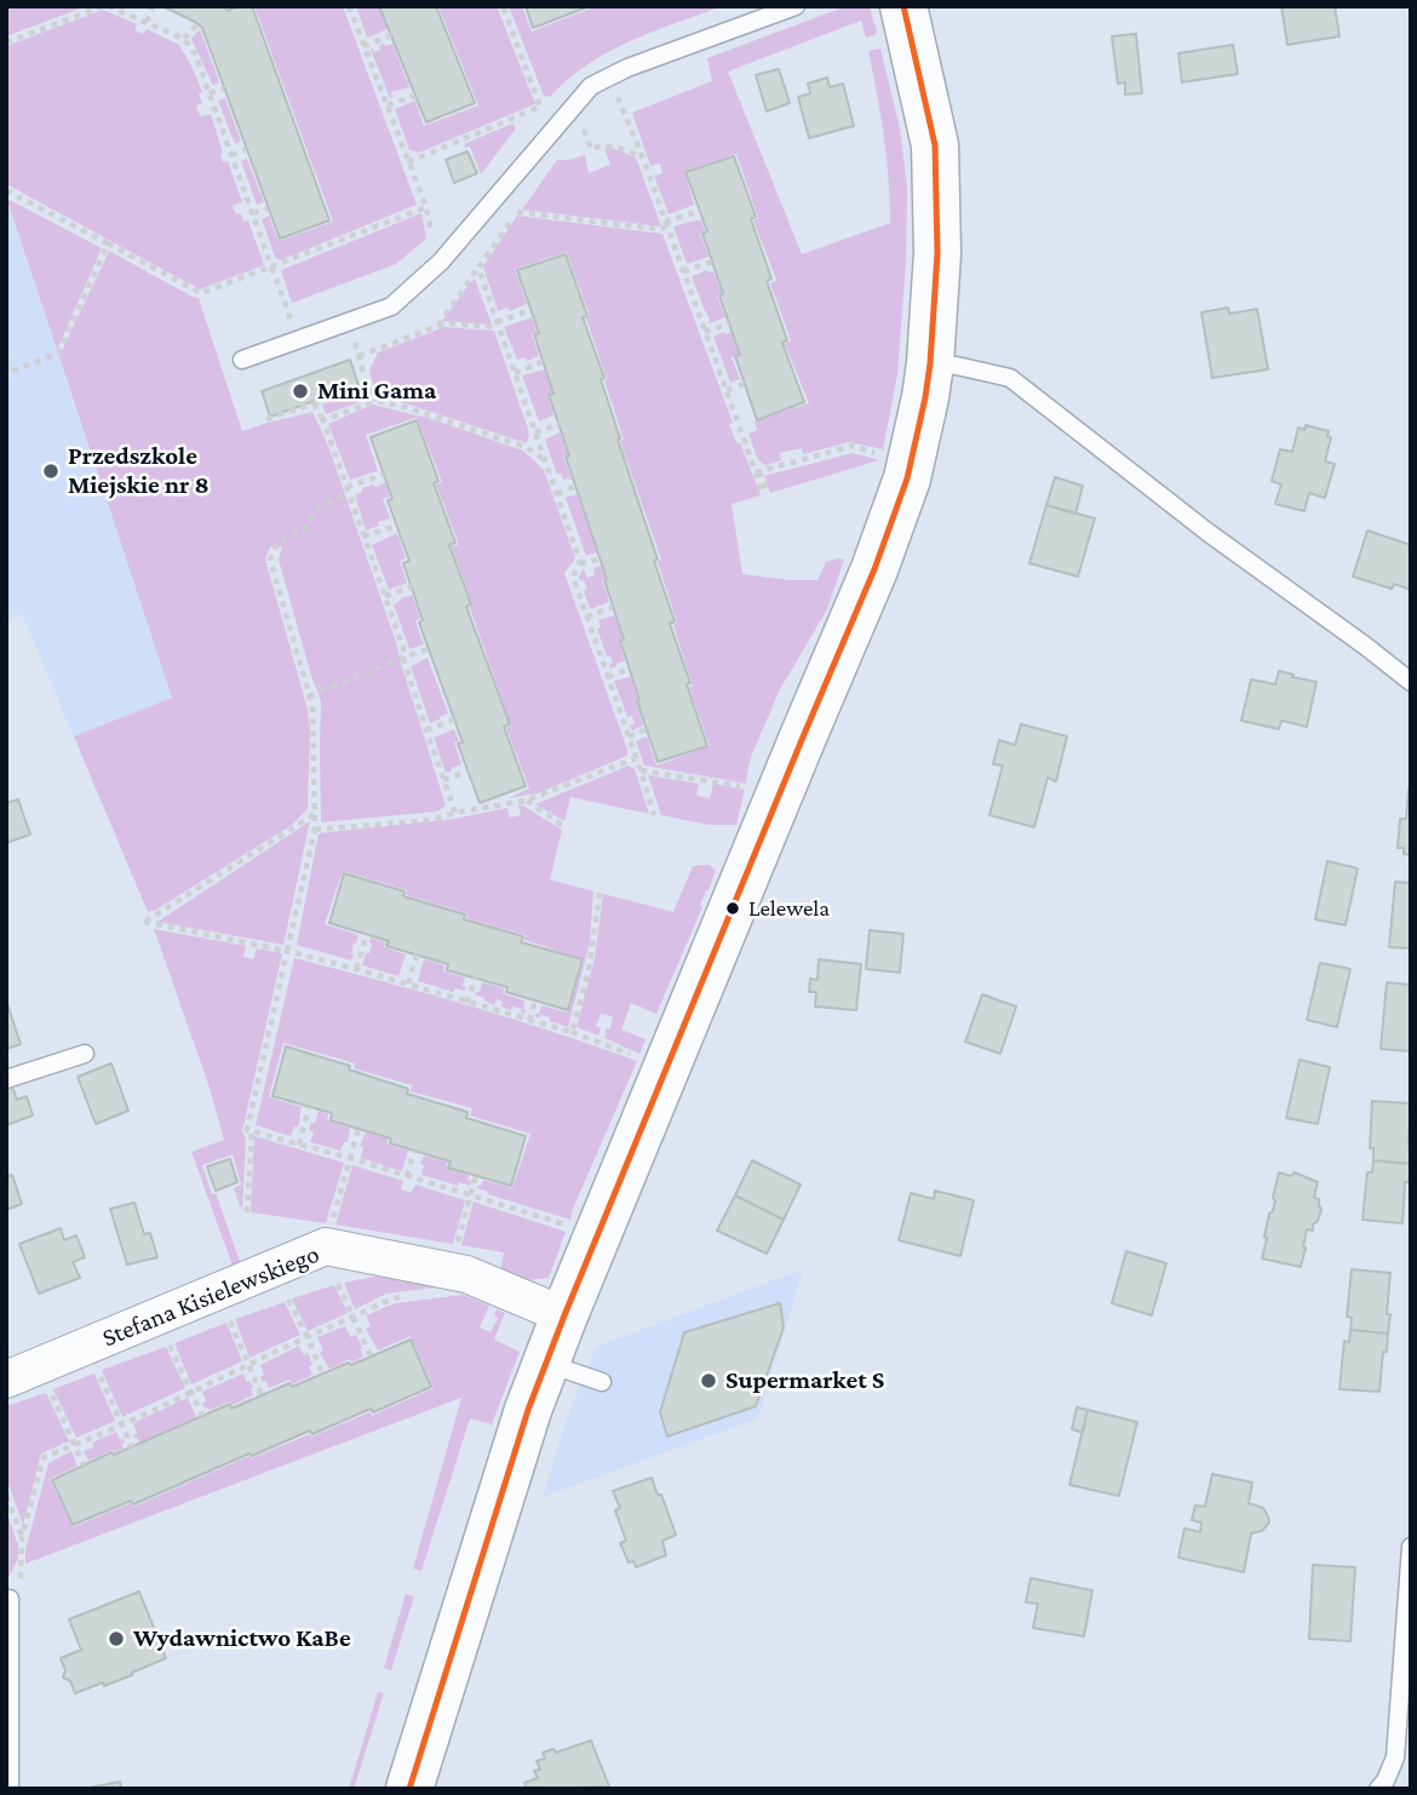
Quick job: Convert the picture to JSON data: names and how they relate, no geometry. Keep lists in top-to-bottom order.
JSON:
{
  "streets": {
    "street": ["Stefana Kisielewskiego"]
  },
  "places": [
    "Mini Gama",
    "Przedszkole Miejskie nr 8",
    "Lelewela",
    "Supermarket S",
    "Wydawnictwo KaBe"
  ]
}
